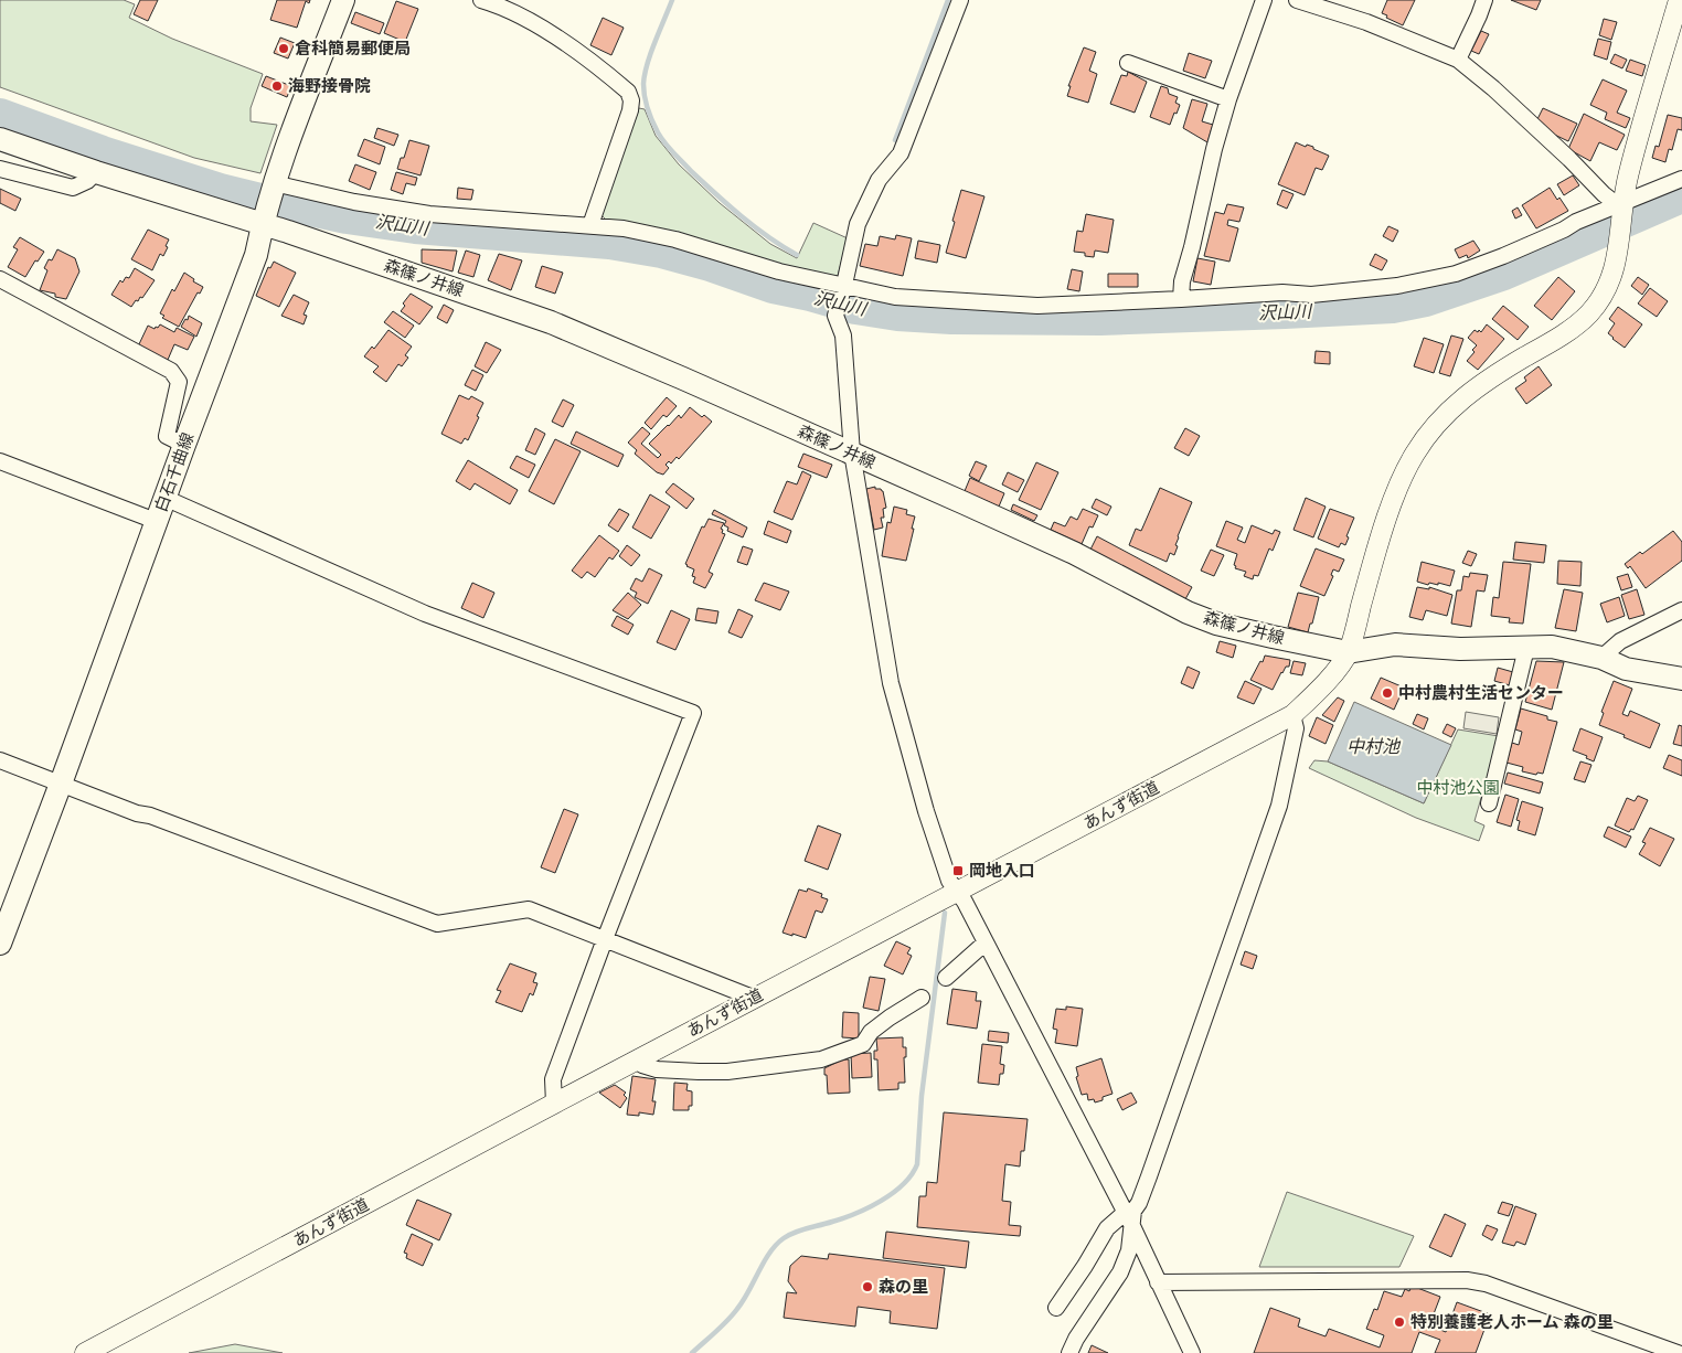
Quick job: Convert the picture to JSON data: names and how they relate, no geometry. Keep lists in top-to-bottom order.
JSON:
{
  "streets": {
    "main road": ["森篠ノ井線", "白石千曲線"],
    "street": ["あんず街道"]
  },
  "crossings": [
    ["森篠ノ井線", "白石千曲線"],
    ["森篠ノ井線", "あんず街道"]
  ],
  "water": ["沢山川", "中村池"],
  "parks": ["中村池公園"],
  "places": {
    "other": [
      "倉科簡易郵便局",
      "海野接骨院",
      "中村農村生活センター",
      "森の里",
      "特別養護老人ホーム 森の里"
    ],
    "transit": ["岡地入口"]
  }
}
